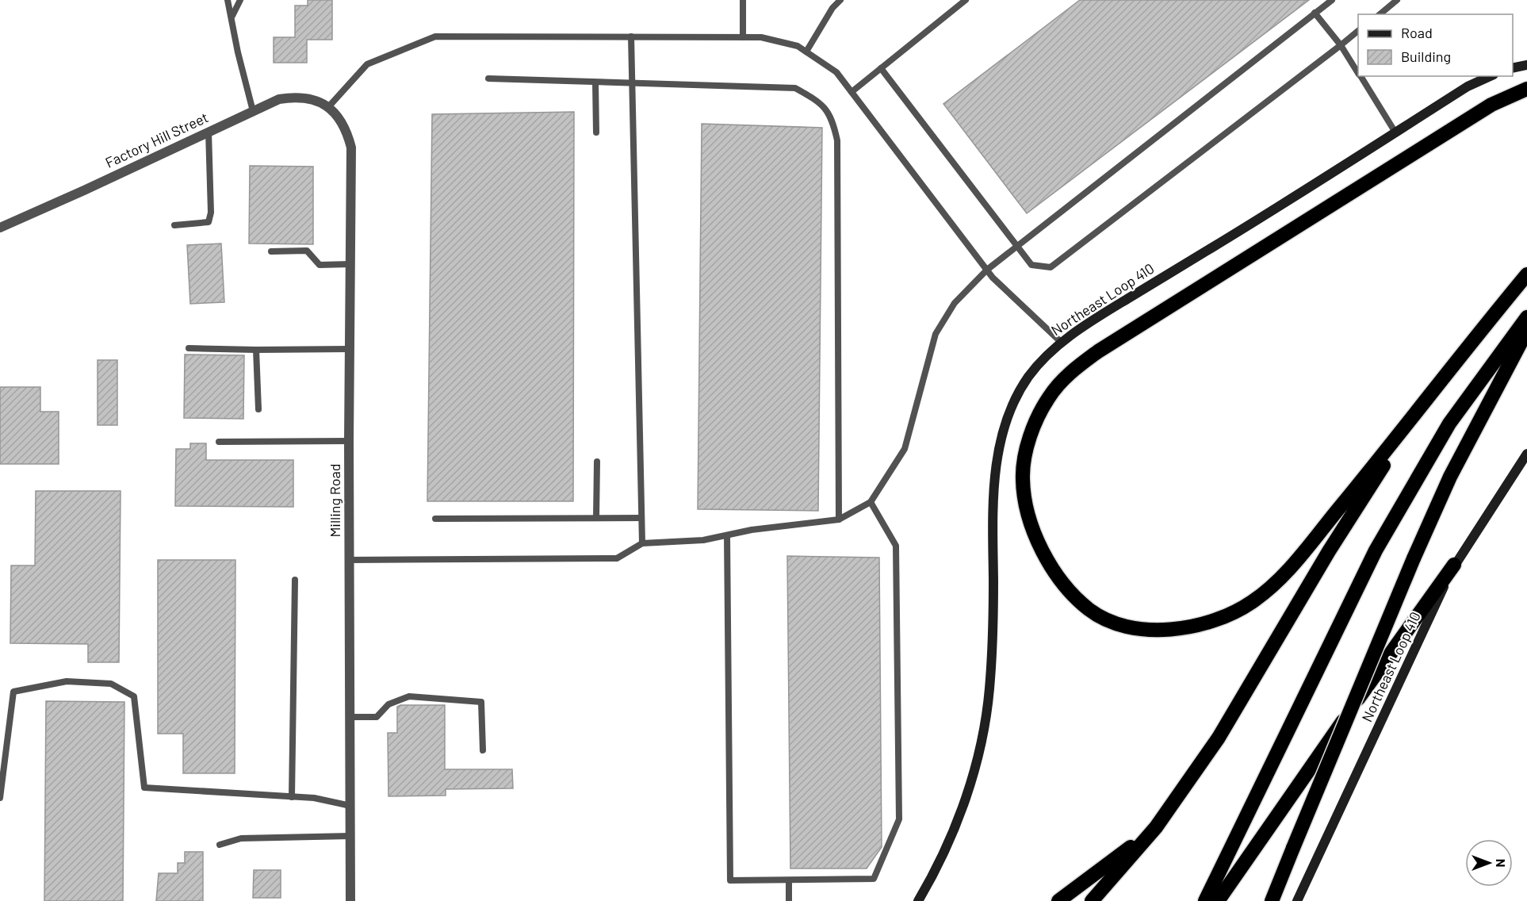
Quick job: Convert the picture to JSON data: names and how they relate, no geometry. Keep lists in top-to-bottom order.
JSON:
{
  "streets": {
    "main road": ["Northeast Loop 410"],
    "street": ["Factory Hill Street", "Milling Road"]
  },
  "crossings": [
    ["Factory Hill Street", "Milling Road"]
  ],
  "legend": ["Road", "Building"],
  "north": "right"
}
